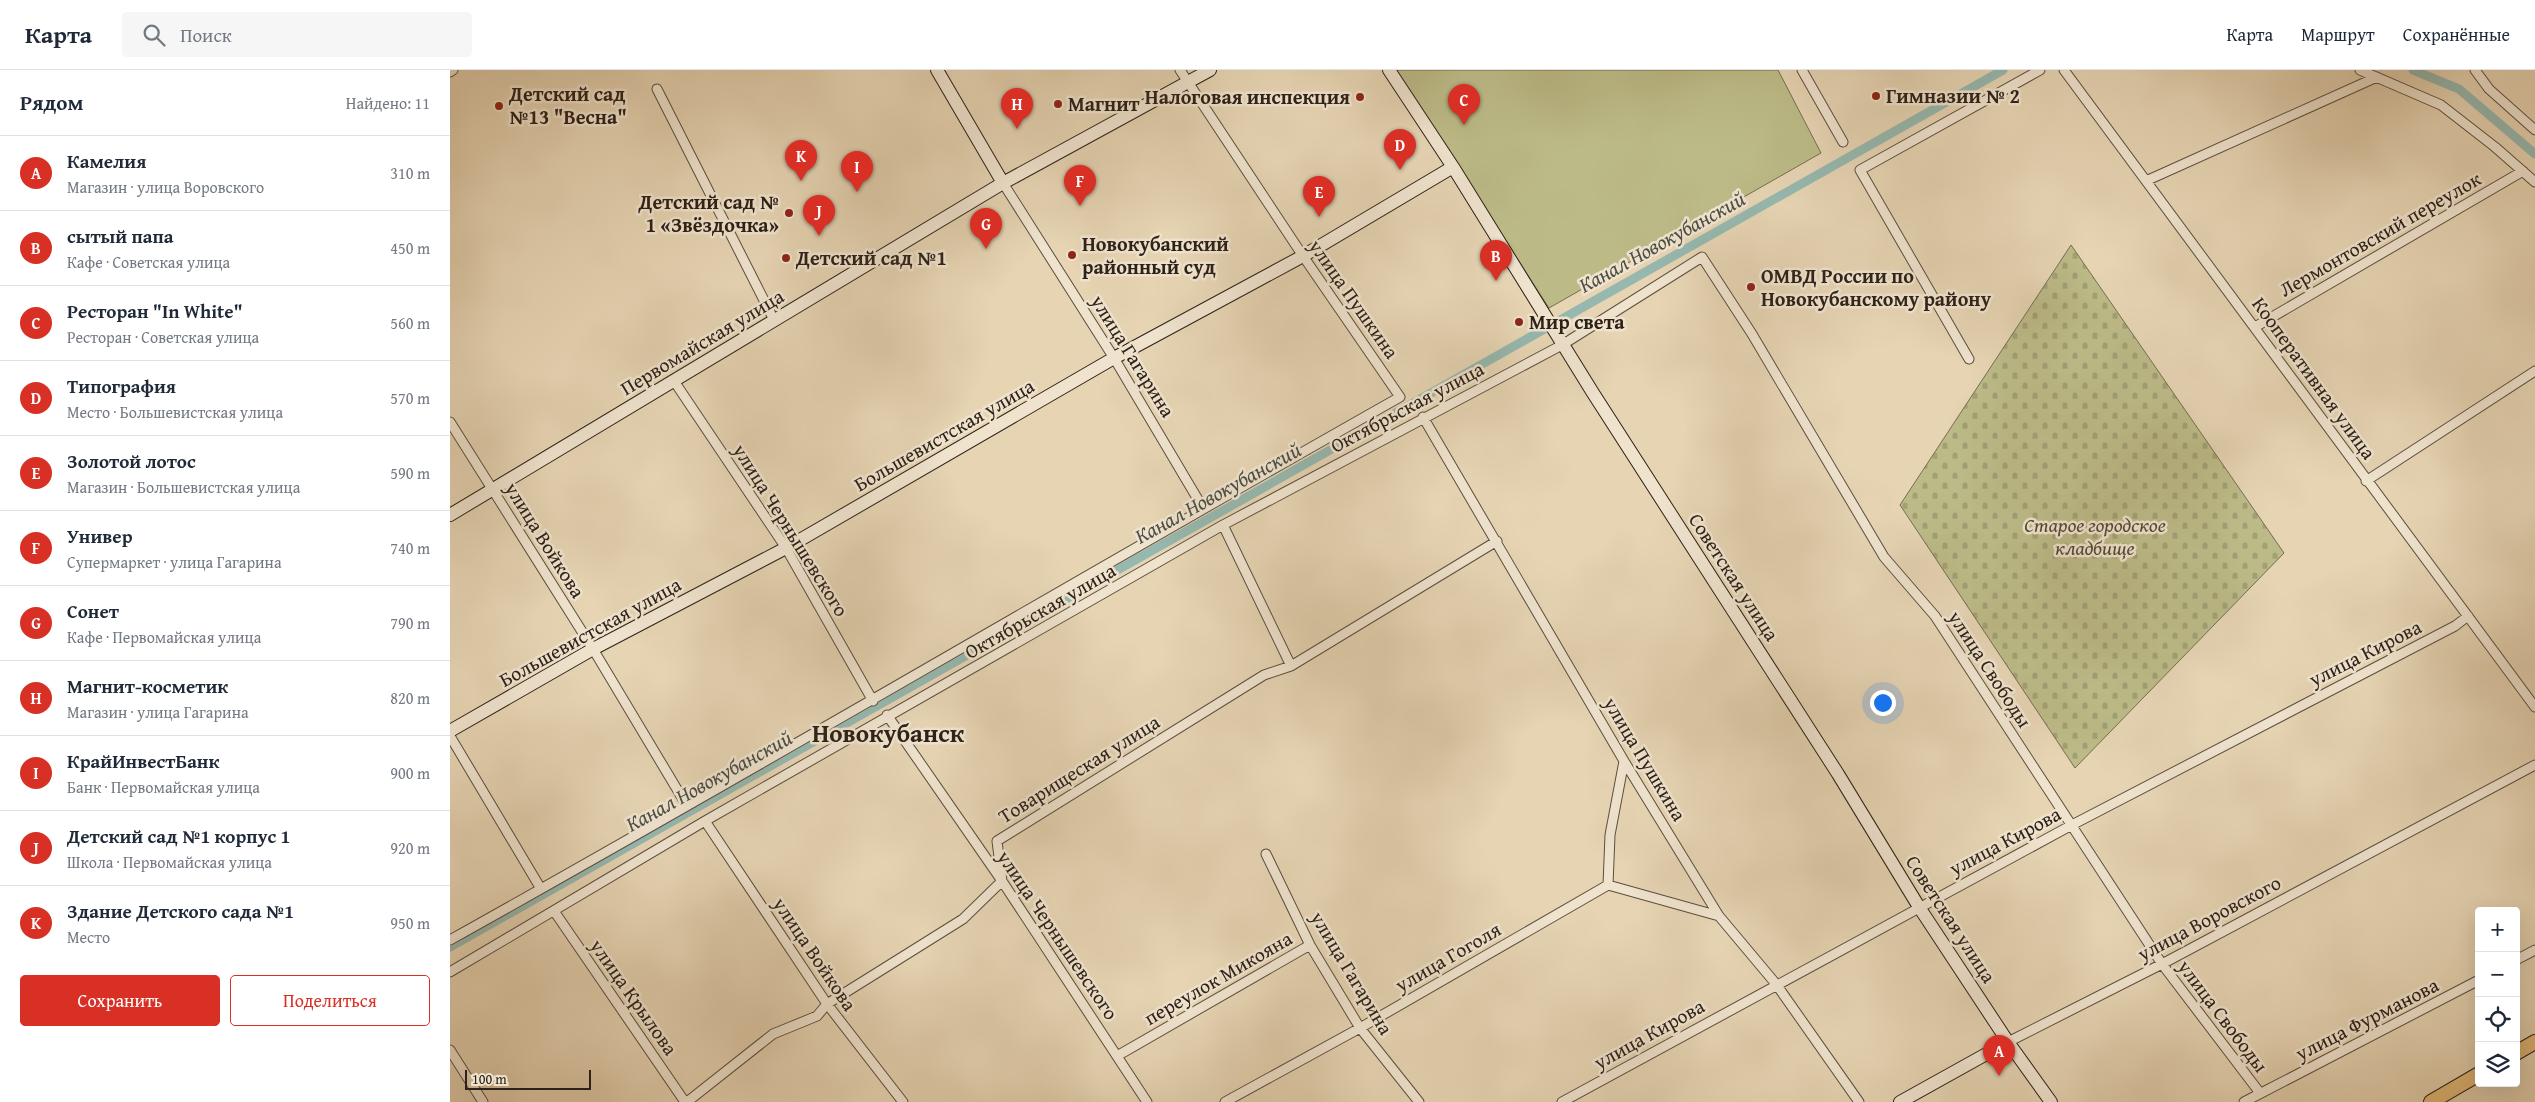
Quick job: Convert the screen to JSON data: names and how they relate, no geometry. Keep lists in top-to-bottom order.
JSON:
{
  "streets": {
    "main road": [
      "Первомайская улица",
      "улица Гагарина",
      "Большевистская улица",
      "Советская улица",
      "улица Воровского"
    ],
    "street": [
      "Лермонтовский переулок",
      "улица Пушкина",
      "Кооперативная улица",
      "Октябрьская улица",
      "улица Чернышевского",
      "улица Войкова",
      "улица Кирова",
      "улица Свободы",
      "Товарищеская улица",
      "улица Гоголя",
      "переулок Микояна",
      "улица Крылова",
      "улица Фурманова"
    ]
  },
  "crossings": [
    ["Лермонтовский переулок", "Кооперативная улица"],
    ["улица Пушкина", "Первомайская улица"],
    ["улица Пушкина", "Октябрьская улица"],
    ["улица Пушкина", "Большевистская улица"],
    ["улица Пушкина", "улица Кирова"],
    ["улица Пушкина", "Товарищеская улица"],
    ["Первомайская улица", "улица Гагарина"],
    ["Первомайская улица", "улица Чернышевского"],
    ["Первомайская улица", "улица Войкова"],
    ["улица Гагарина", "Октябрьская улица"],
    ["улица Гагарина", "Большевистская улица"],
    ["улица Гагарина", "улица Гоголя"],
    ["улица Гагарина", "переулок Микояна"],
    ["Кооперативная улица", "улица Кирова"],
    ["Октябрьская улица", "улица Чернышевского"],
    ["Октябрьская улица", "улица Войкова"],
    ["Октябрьская улица", "Советская улица"],
    ["Октябрьская улица", "улица Свободы"],
    ["Октябрьская улица", "улица Крылова"],
    ["Большевистская улица", "улица Чернышевского"],
    ["Большевистская улица", "улица Войкова"],
    ["Большевистская улица", "Советская улица"],
    ["улица Чернышевского", "Товарищеская улица"],
    ["улица Чернышевского", "переулок Микояна"],
    ["Советская улица", "улица Кирова"],
    ["Советская улица", "улица Воровского"],
    ["улица Кирова", "улица Свободы"],
    ["улица Свободы", "улица Воровского"],
    ["улица Свободы", "улица Фурманова"]
  ],
  "districts": ["Новокубанск"],
  "water": ["Канал Новокубанский"],
  "parks": ["Старое городское кладбище"],
  "places": [
    "Гимназии № 2",
    "Налоговая инспекция",
    "Магнит",
    "Детский сад №13 \"Весна\"",
    "Детский сад № 1 «Звёздочка»",
    "Новокубанский районный суд",
    "Детский сад №1",
    "ОМВД России по Новокубанскому району",
    "Мир света"
  ],
  "scale_bar": "100 m",
  "page": {
    "header": "Карта",
    "search": "Поиск",
    "nav": ["Карта", "Маршрут", "Сохранённые"],
    "heading": ["Рядом", "Найдено: 11"],
    "pins": [
      "C",
      "H",
      "D",
      "K",
      "I",
      "F",
      "E",
      "J",
      "G",
      "B",
      "A"
    ],
    "list": [
      {
        "mark": "A",
        "name": "Камелия",
        "note": "Магазин · улица Воровского",
        "value": "310 m"
      },
      {
        "mark": "B",
        "name": "сытый папа",
        "note": "Кафе · Советская улица",
        "value": "450 m"
      },
      {
        "mark": "C",
        "name": "Ресторан \"In White\"",
        "note": "Ресторан · Советская улица",
        "value": "560 m"
      },
      {
        "mark": "D",
        "name": "Типография",
        "note": "Место · Большевистская улица",
        "value": "570 m"
      },
      {
        "mark": "E",
        "name": "Золотой лотос",
        "note": "Магазин · Большевистская улица",
        "value": "590 m"
      },
      {
        "mark": "F",
        "name": "Универ",
        "note": "Супермаркет · улица Гагарина",
        "value": "740 m"
      },
      {
        "mark": "G",
        "name": "Сонет",
        "note": "Кафе · Первомайская улица",
        "value": "790 m"
      },
      {
        "mark": "H",
        "name": "Магнит-косметик",
        "note": "Магазин · улица Гагарина",
        "value": "820 m"
      },
      {
        "mark": "I",
        "name": "КрайИнвестБанк",
        "note": "Банк · Первомайская улица",
        "value": "900 m"
      },
      {
        "mark": "J",
        "name": "Детский сад №1 корпус 1",
        "note": "Школа · Первомайская улица",
        "value": "920 m"
      },
      {
        "mark": "K",
        "name": "Здание Детского сада №1",
        "note": "Место",
        "value": "950 m"
      }
    ],
    "map_buttons": ["+", "−"],
    "buttons": ["Сохранить", "Поделиться"],
    "scale": "100 m"
  }
}
